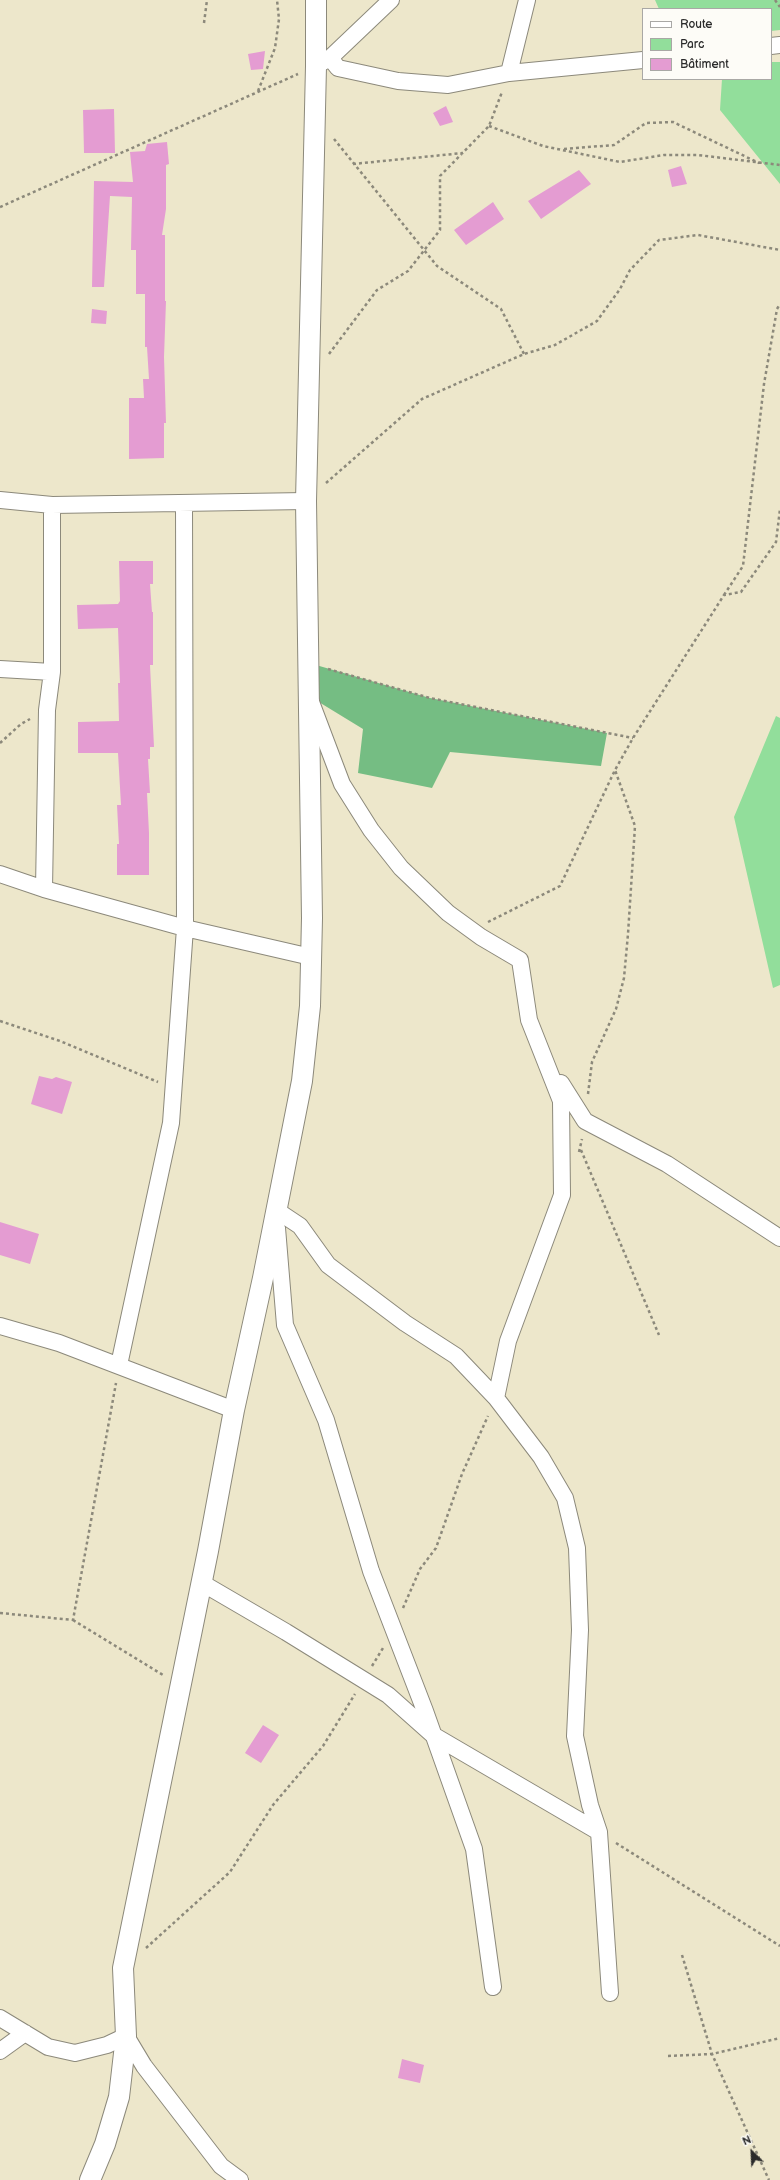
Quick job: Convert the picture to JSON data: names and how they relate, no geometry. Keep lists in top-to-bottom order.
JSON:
{
  "legend": ["Route", "Parc", "Bâtiment"],
  "north": "top left"
}
